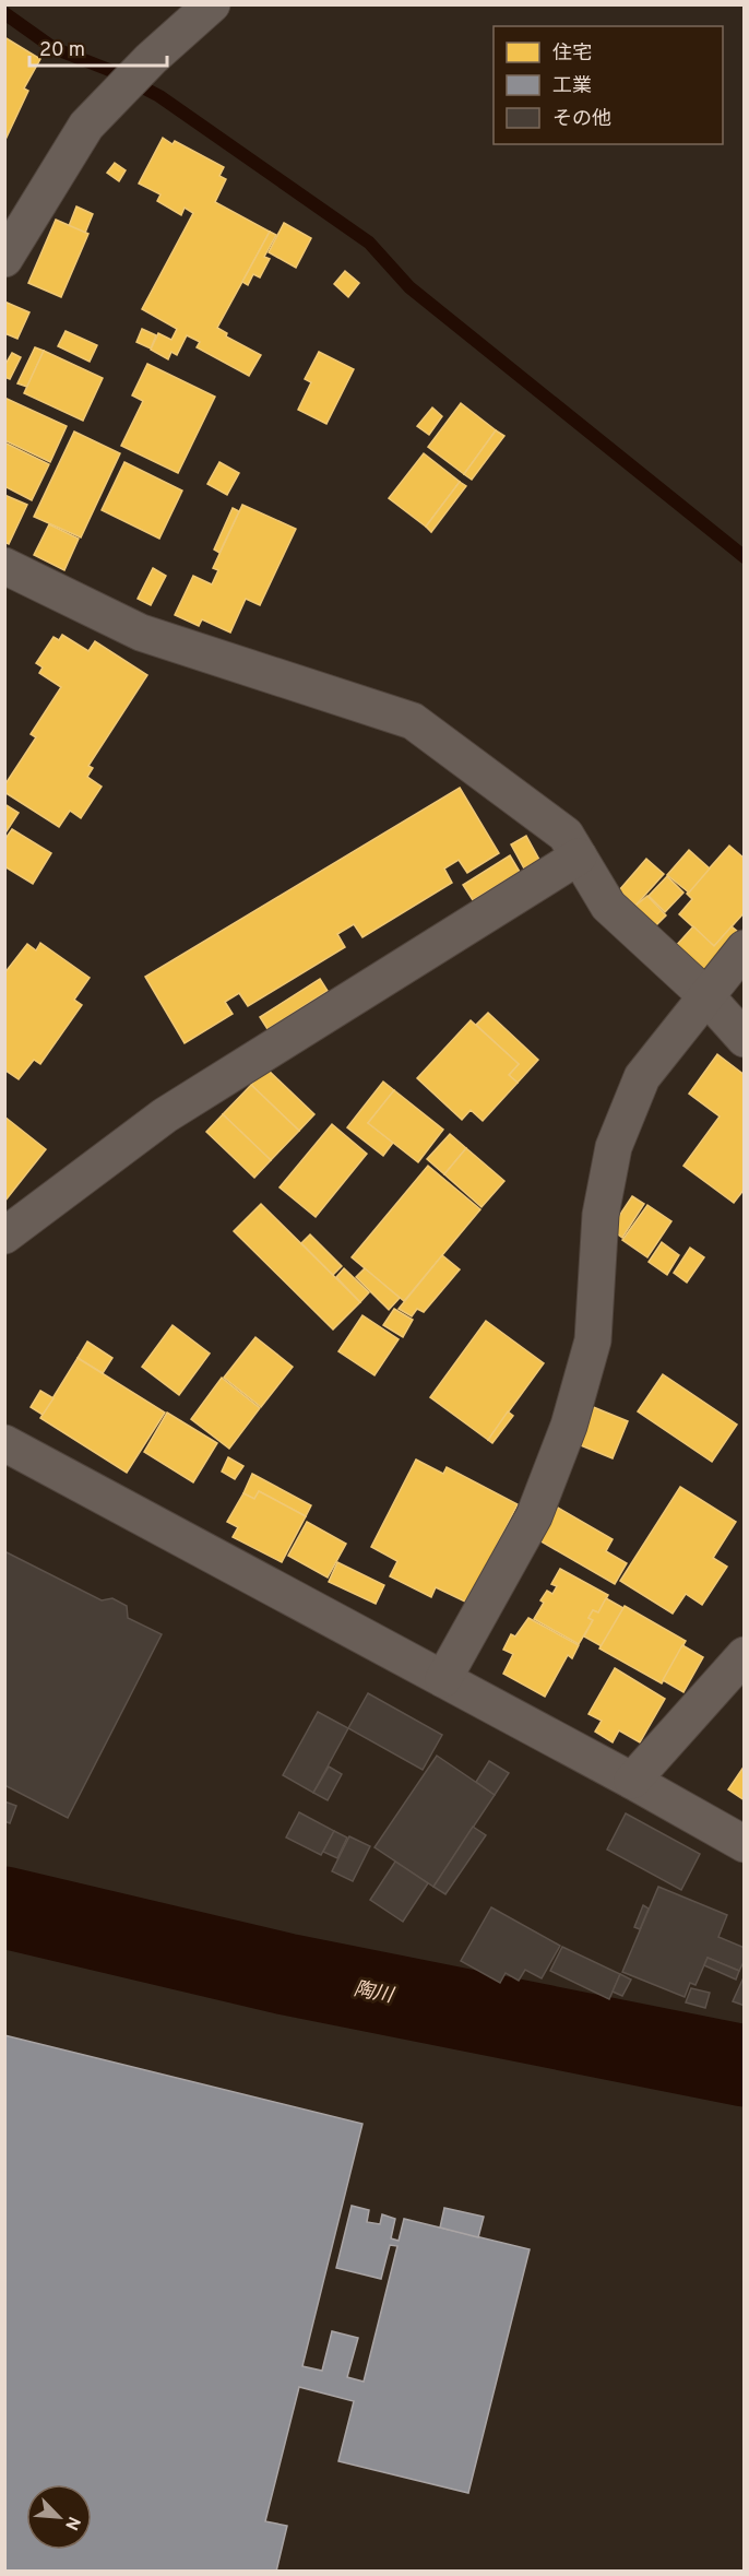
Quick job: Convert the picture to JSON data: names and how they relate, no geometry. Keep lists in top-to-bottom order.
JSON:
{
  "water": ["陶川"],
  "legend": ["住宅", "工業", "その他"],
  "scale_bar": "20 m",
  "north": "bottom right"
}
